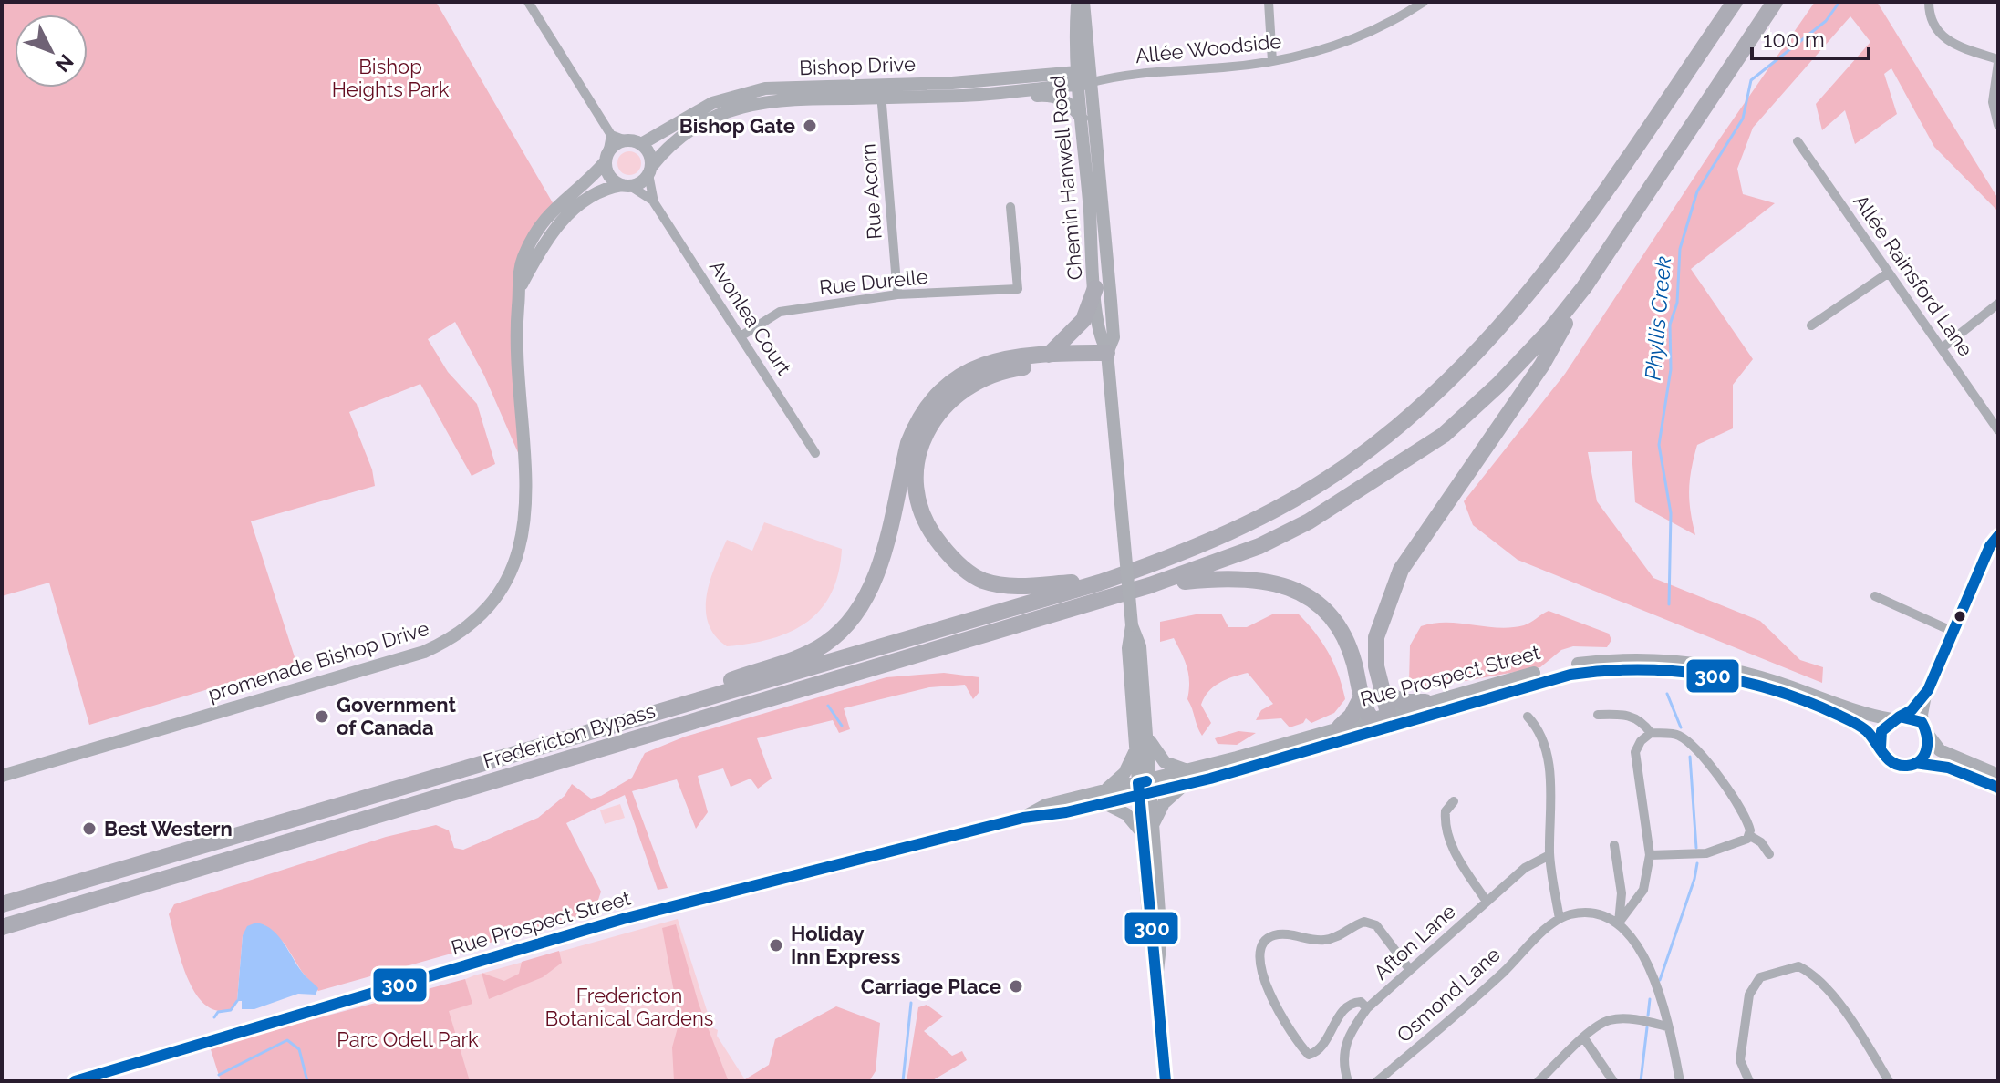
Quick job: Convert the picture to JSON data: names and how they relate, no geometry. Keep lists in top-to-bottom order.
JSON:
{
  "streets": {
    "highway": ["Fredericton Bypass"],
    "main road": [
      "Bishop Drive",
      "Chemin Hanwell Road",
      "promenade Bishop Drive",
      "Rue Prospect Street"
    ],
    "street": [
      "Allée Woodside",
      "Rue Acorn",
      "Allée Rainsford Lane",
      "Rue Durelle",
      "Avonlea Court",
      "Afton Lane",
      "Osmond Lane"
    ]
  },
  "crossings": [
    ["Allée Woodside", "Bishop Drive"],
    ["Allée Woodside", "Chemin Hanwell Road"],
    ["Bishop Drive", "Chemin Hanwell Road"],
    ["Bishop Drive", "Rue Acorn"],
    ["Bishop Drive", "Avonlea Court"],
    ["Chemin Hanwell Road", "Rue Prospect Street"],
    ["Rue Acorn", "Rue Durelle"],
    ["Rue Durelle", "Avonlea Court"]
  ],
  "water": ["Phyllis Creek"],
  "parks": ["Bishop Heights Park", "Fredericton Botanical Gardens", "Parc Odell Park"],
  "places": [
    "Bishop Gate",
    "Government of Canada",
    "Best Western",
    "Holiday Inn Express",
    "Carriage Place"
  ],
  "lines": ["transit line 300"],
  "scale_bar": "100 m",
  "north": "bottom right"
}
